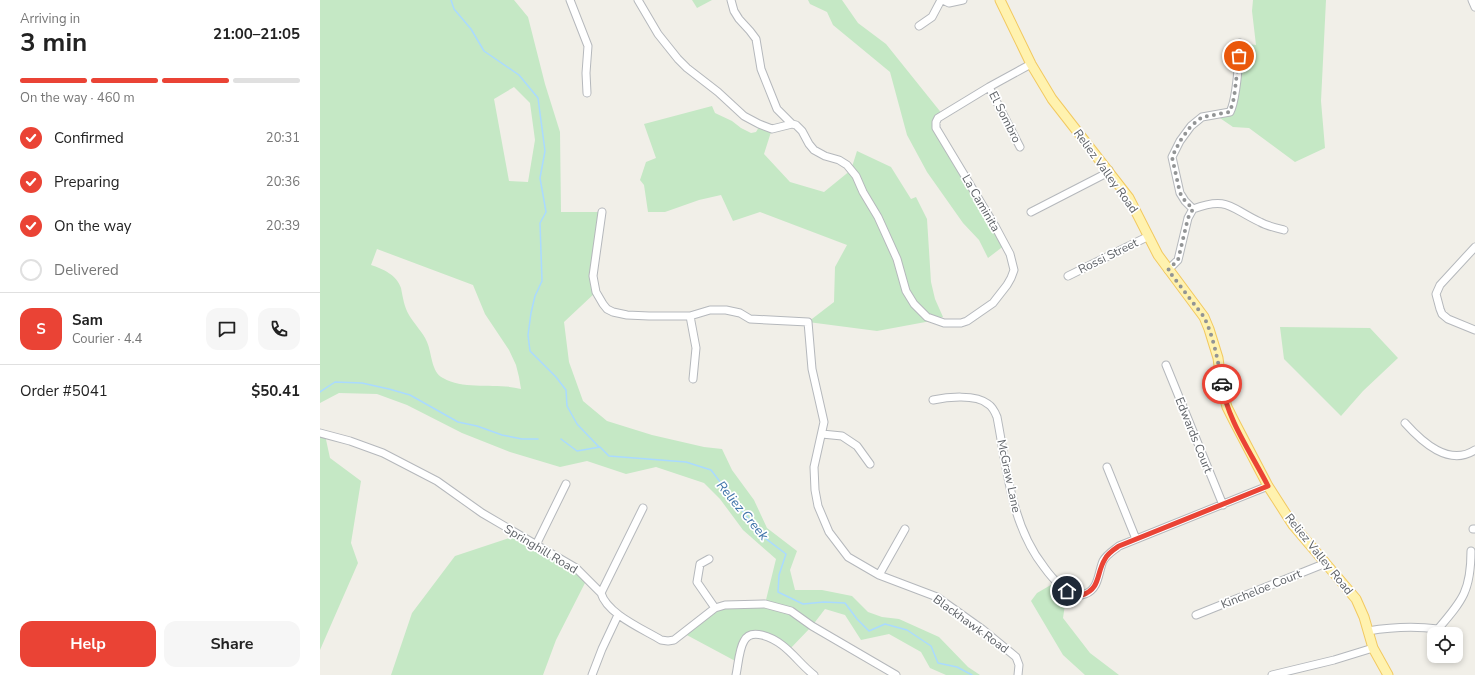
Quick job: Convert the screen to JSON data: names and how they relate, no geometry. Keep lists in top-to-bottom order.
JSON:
{
  "streets": {
    "main road": ["Reliez Valley Road"],
    "street": [
      "El Sombro",
      "La Caminita",
      "Rossi Street",
      "Edwards Court",
      "McGraw Lane",
      "Springhill Road",
      "Kincheloe Court",
      "Blackhawk Road"
    ]
  },
  "crossings": [
    ["El Sombro", "La Caminita"],
    ["Reliez Valley Road", "La Caminita"],
    ["Reliez Valley Road", "Rossi Street"],
    ["Reliez Valley Road", "McGraw Lane"],
    ["Reliez Valley Road", "Kincheloe Court"],
    ["Edwards Court", "McGraw Lane"]
  ],
  "water": ["Reliez Creek"],
  "page": {
    "heading": ["3 min", "Arriving in", "21:00–21:05"],
    "panel": [
      "Sam",
      "Courier · 4.4",
      "Order #5041",
      "$50.41"
    ],
    "bar": "On the way · 460 m",
    "list": [
      ["Confirmed", "20:31"],
      ["Preparing", "20:36"],
      ["On the way", "20:39"],
      "Delivered"
    ],
    "round": "S",
    "buttons": ["Help", "Share"]
  }
}
